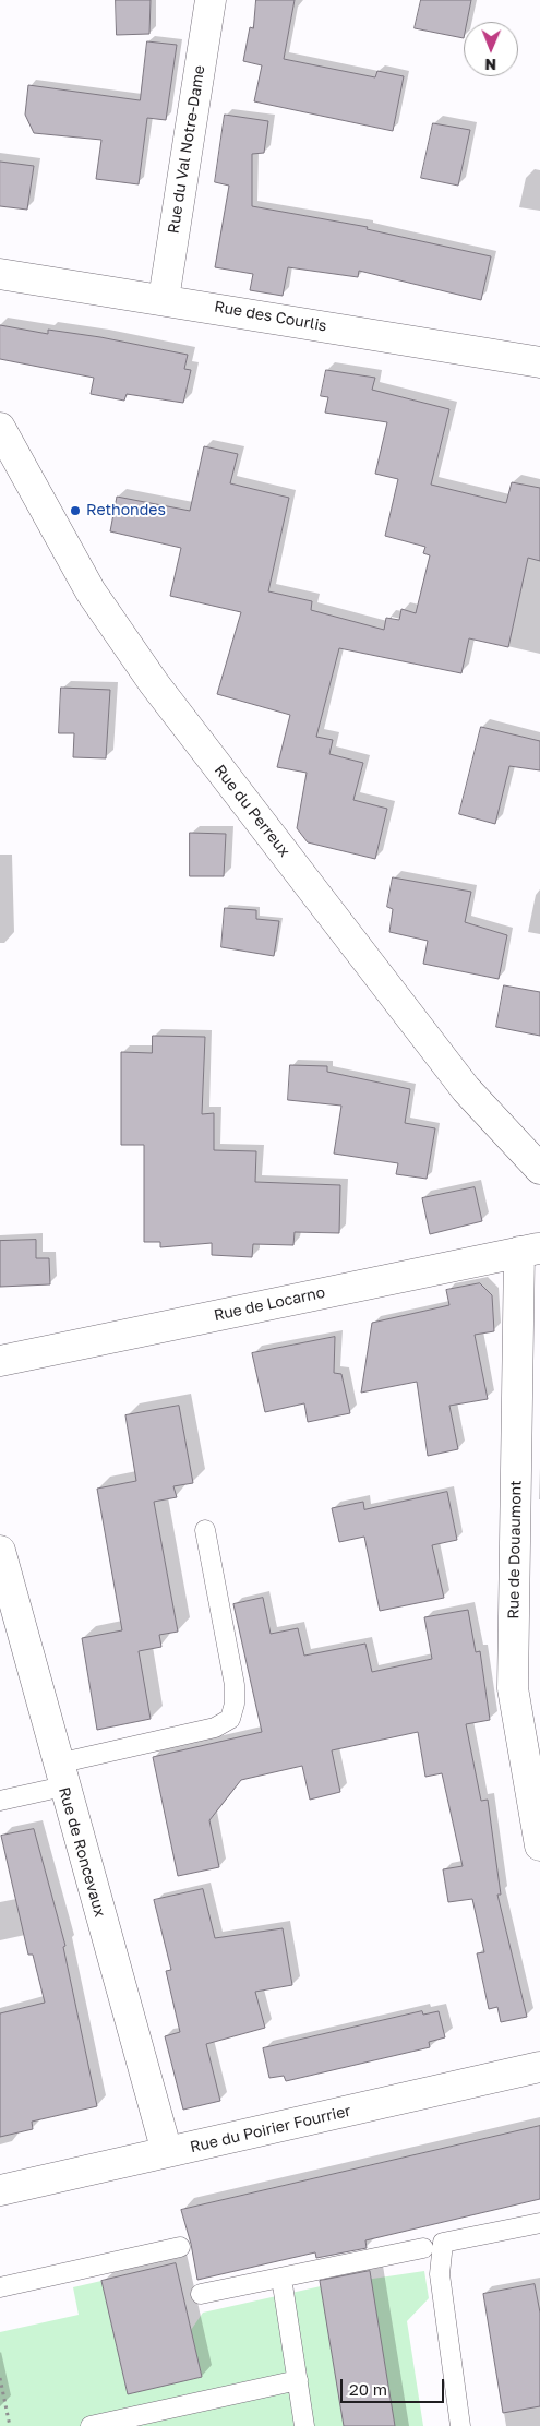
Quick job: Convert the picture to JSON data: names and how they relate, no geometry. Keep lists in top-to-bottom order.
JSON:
{
  "streets": {
    "street": [
      "Rue du Val Notre-Dame",
      "Rue des Courlis",
      "Rue du Perreux",
      "Rue de Locarno",
      "Rue de Douaumont",
      "Rue de Roncevaux",
      "Rue du Poirier Fourrier"
    ]
  },
  "crossings": [
    ["Rue du Val Notre-Dame", "Rue des Courlis"],
    ["Rue de Locarno", "Rue de Douaumont"],
    ["Rue de Roncevaux", "Rue du Poirier Fourrier"]
  ],
  "places": ["Rethondes"],
  "scale_bar": "20 m",
  "north": "bottom"
}
